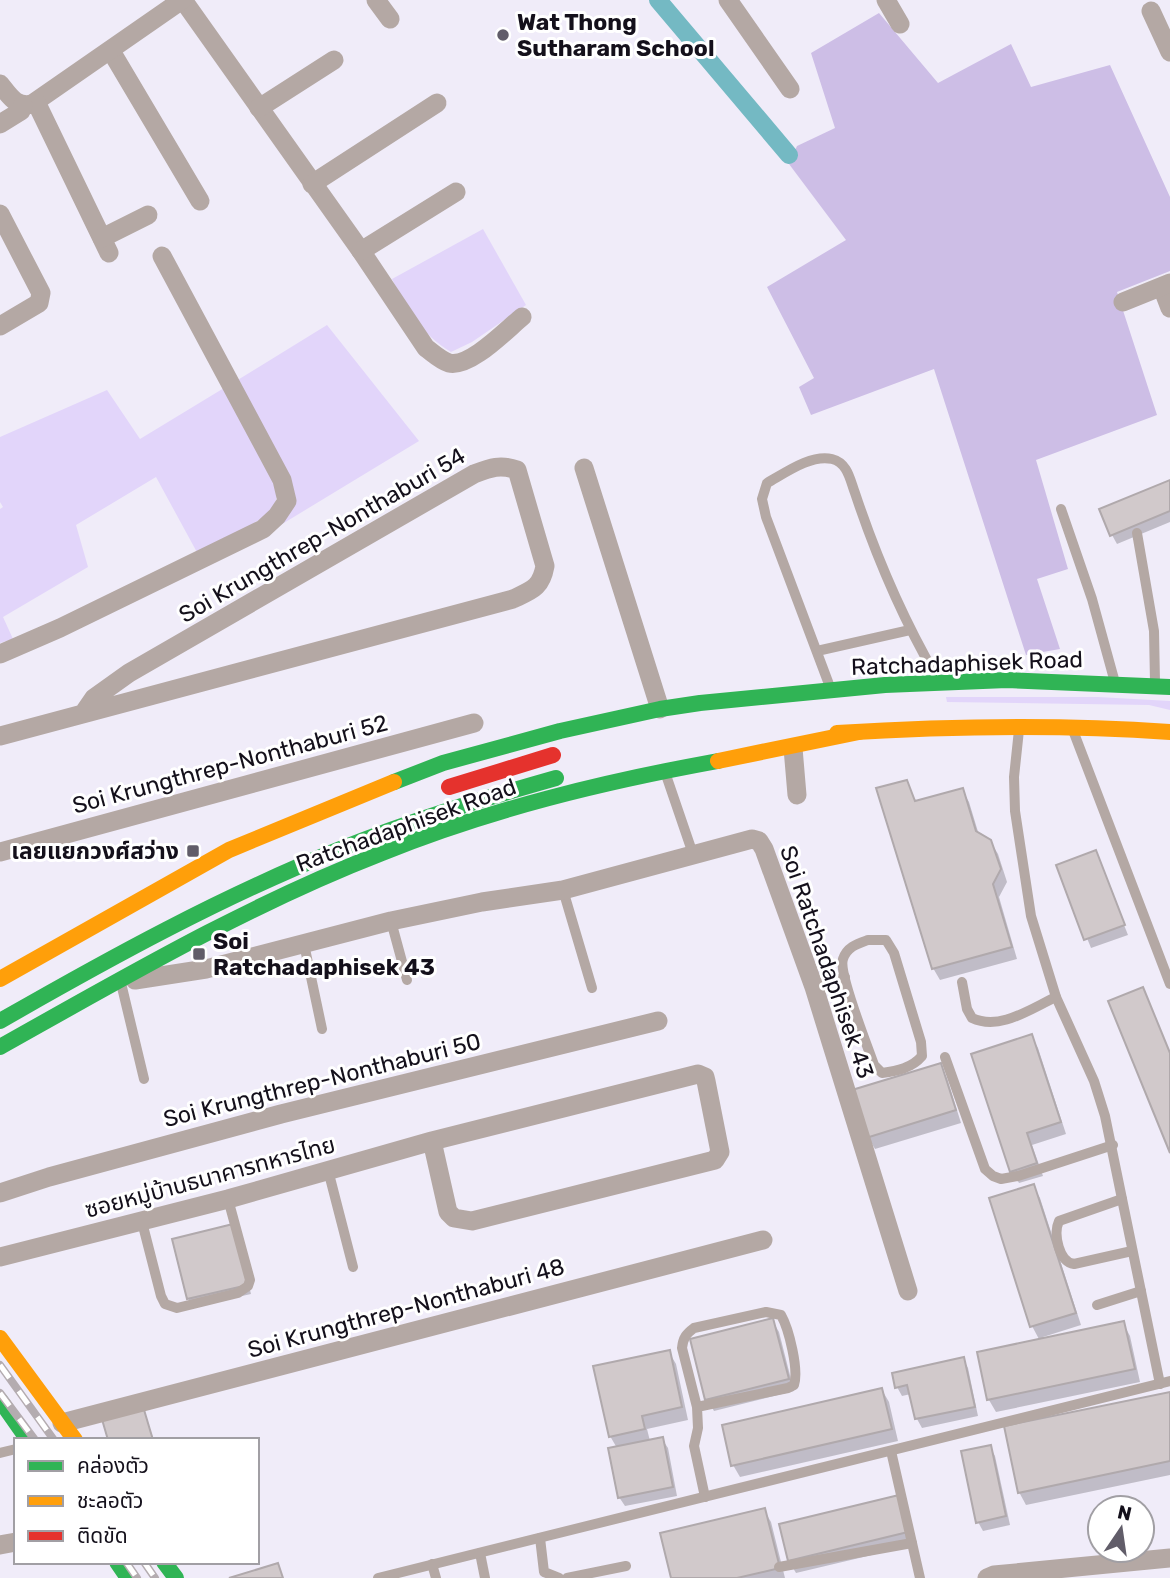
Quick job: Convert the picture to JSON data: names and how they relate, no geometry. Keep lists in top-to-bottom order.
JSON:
{
  "streets": {
    "main road": ["Ratchadaphisek Road"],
    "street": [
      "Soi Krungthrep-Nonthaburi 54",
      "Soi Krungthrep-Nonthaburi 52",
      "Soi Ratchadaphisek 43",
      "Soi Krungthrep-Nonthaburi 50",
      "ซอยหมู่บ้านธนาคารทหารไทย",
      "Soi Krungthrep-Nonthaburi 48"
    ]
  },
  "crossings": [
    ["Ratchadaphisek Road", "Soi Ratchadaphisek 43"]
  ],
  "places": {
    "other": ["Wat Thong Sutharam School"],
    "transit": ["เลยแยกวงศ์สว่าง", "Soi Ratchadaphisek 43"]
  },
  "legend": ["คล่องตัว", "ชะลอตัว", "ติดขัด"],
  "north": "top"
}
